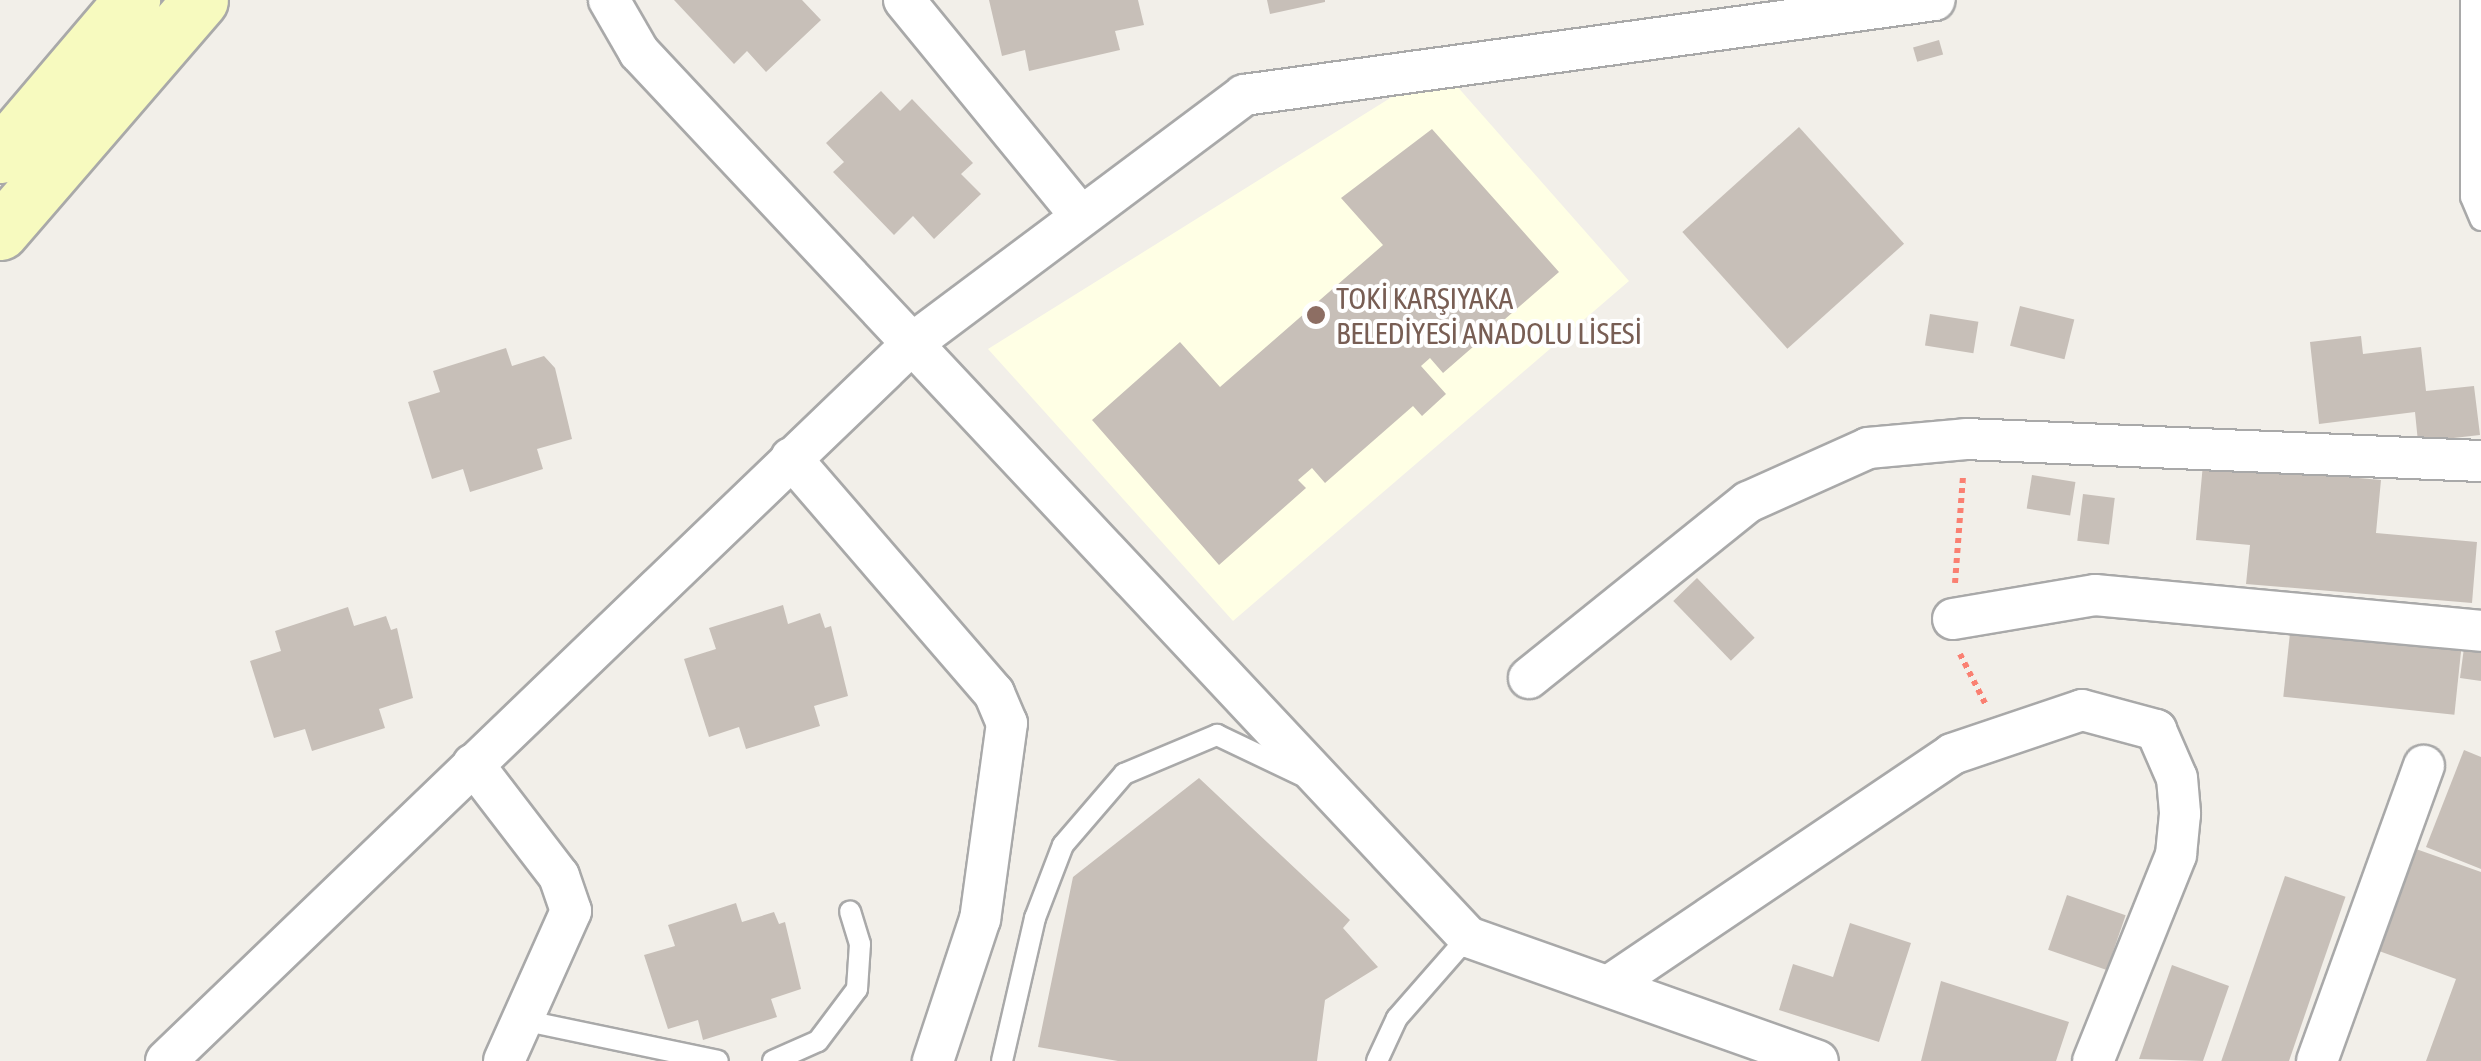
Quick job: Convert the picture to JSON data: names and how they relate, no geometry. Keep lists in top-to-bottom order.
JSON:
{
  "places": ["TOKİ KARŞIYAKA BELEDİYESİ ANADOLU LİSESİ"]
}
